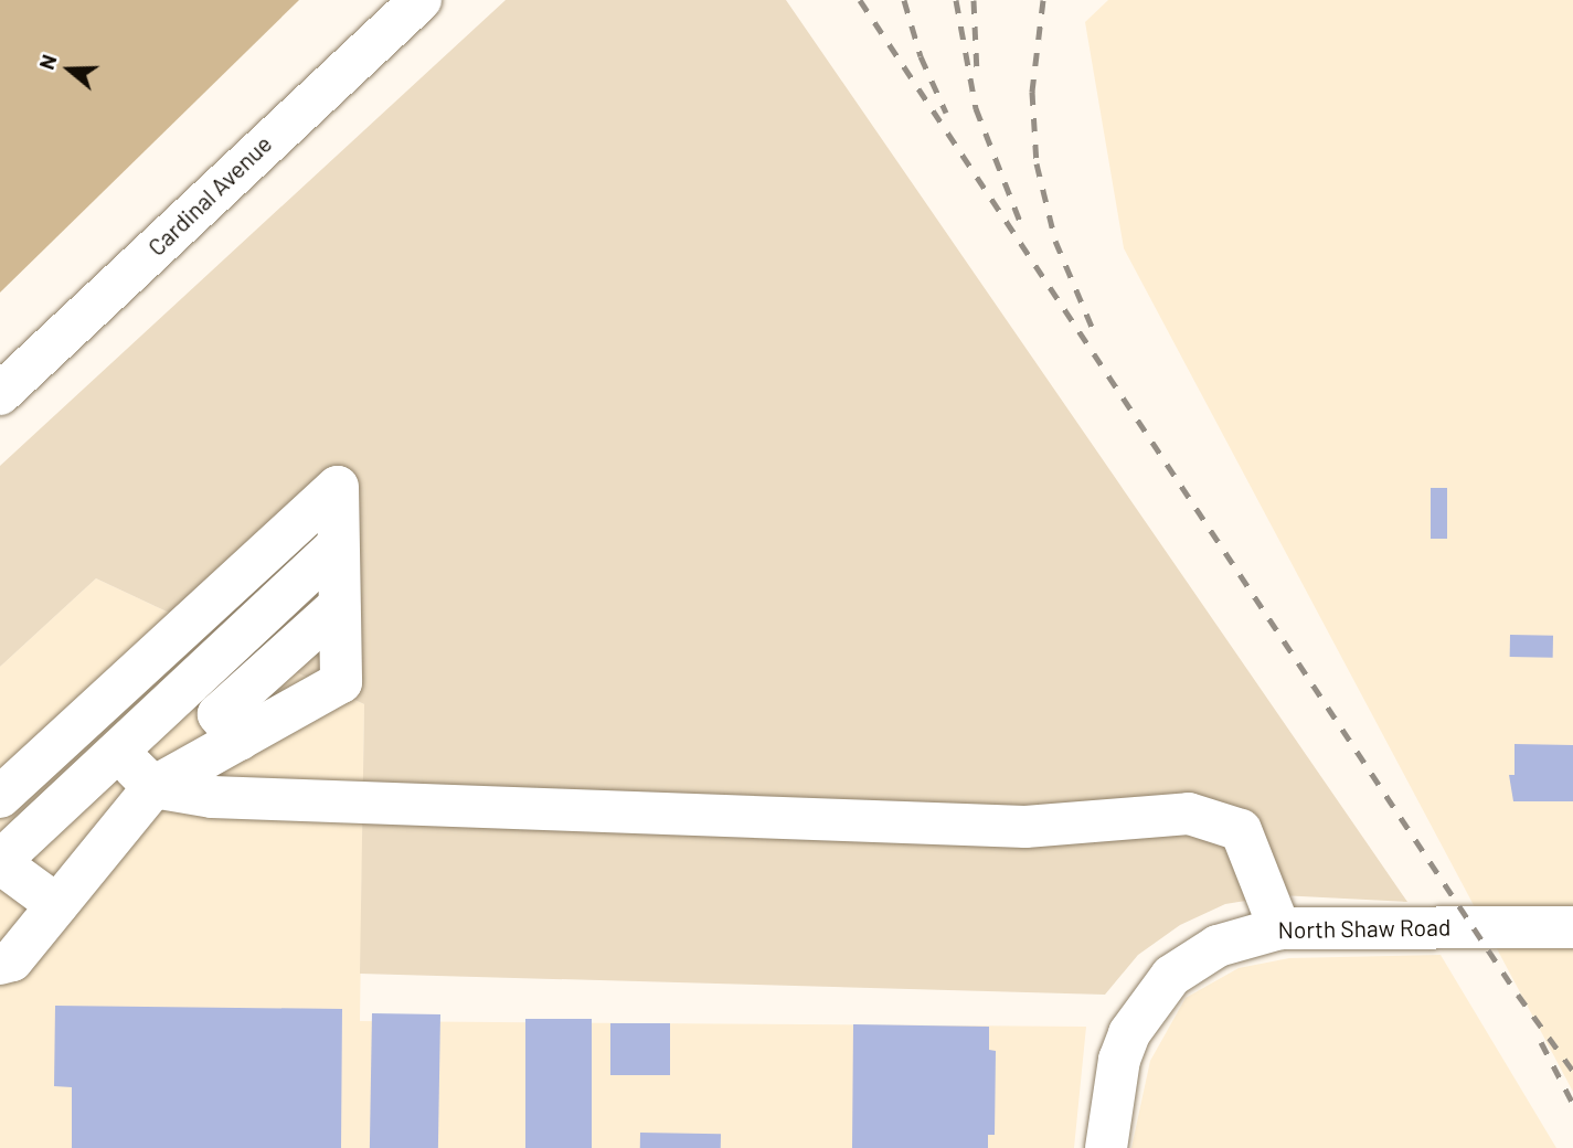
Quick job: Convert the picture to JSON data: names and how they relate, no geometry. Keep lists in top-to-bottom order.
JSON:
{
  "streets": {
    "street": ["Cardinal Avenue", "North Shaw Road"]
  },
  "north": "left"
}
